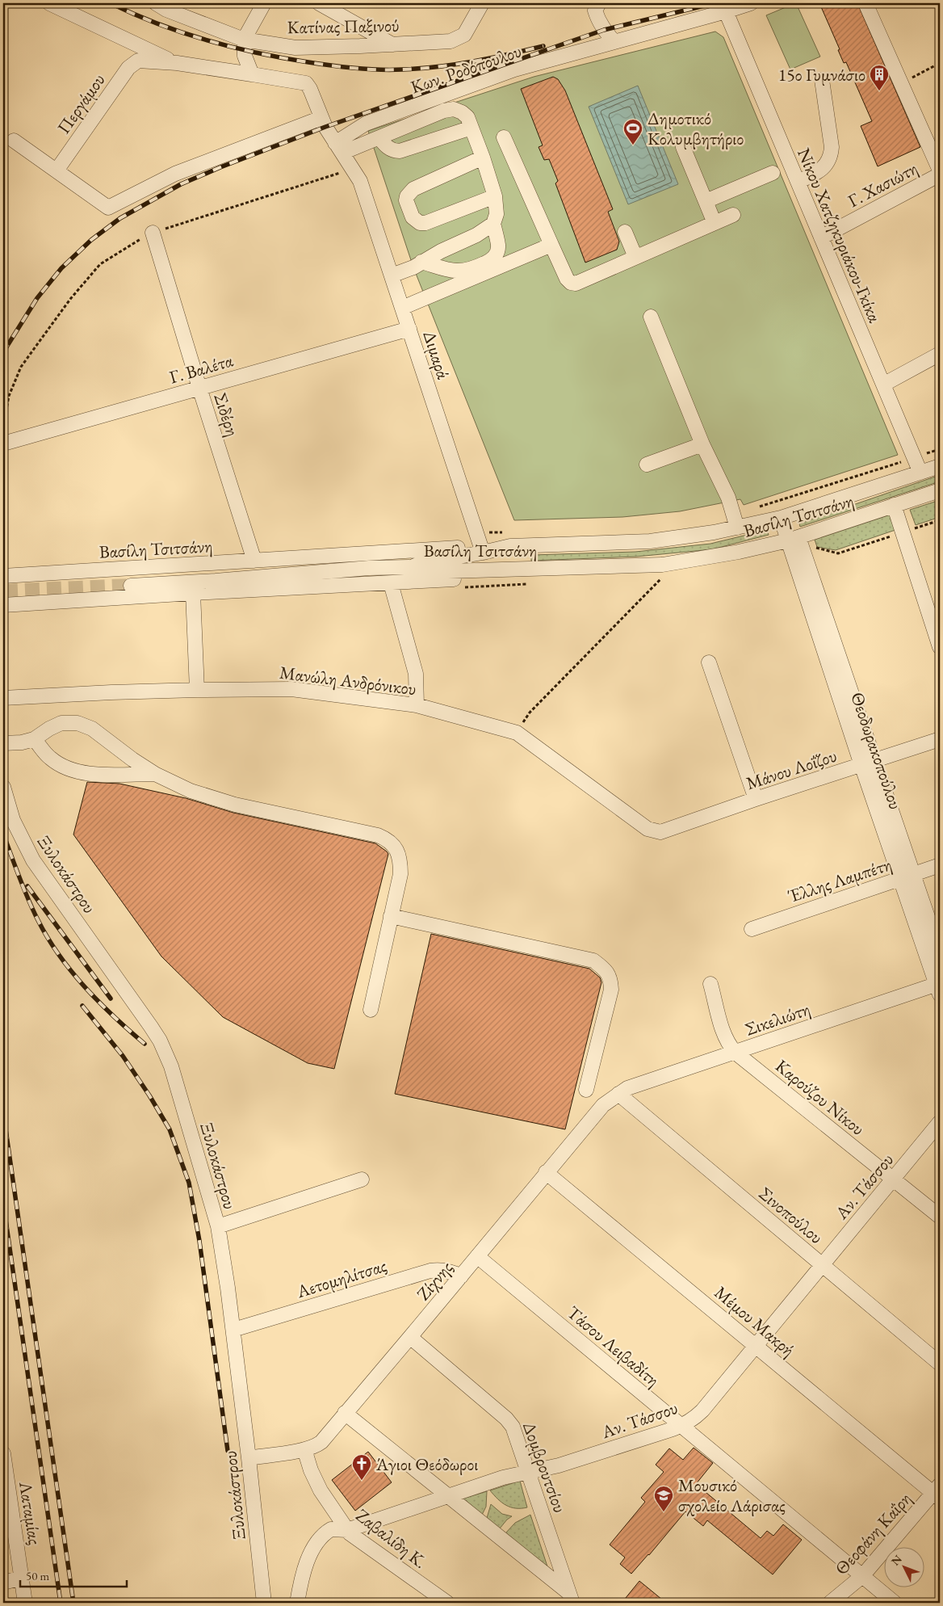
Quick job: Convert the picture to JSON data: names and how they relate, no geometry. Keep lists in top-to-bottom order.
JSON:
{
  "streets": {
    "street": [
      "Κατίνας Παξινού",
      "Κων. Ροδόπουλου",
      "Περγάμου",
      "Γ. Χασιώτη",
      "Νίκου Χατζηκυριάκου-Γκίκα",
      "Διμαρά",
      "Γ. Βαλέτα",
      "Σιδέρη",
      "Βασίλη Τσιτσάνη",
      "Μανώλη Ανδρόνικου",
      "Θεοδωρακοπούλου",
      "Μάνου Λοΐζου",
      "Ξυλοκάστρου",
      "Έλλης Λαμπέτη",
      "Σικελιώτη",
      "Καρούζου Νίκου",
      "Αν. Τάσσου",
      "Σινοπούλου",
      "Αετομηλίτσας",
      "Ζίχνης",
      "Μέμου Μακρή",
      "Τάσου Λειβαδίτη",
      "Δομβρουτσίου",
      "Λαταμίας",
      "Θεοφάνη Καΐρη",
      "Ζαβαλίδη Κ."
    ]
  },
  "crossings": [
    ["Κων. Ροδόπουλου", "Νίκου Χατζηκυριάκου-Γκίκα"],
    ["Κων. Ροδόπουλου", "Διμαρά"],
    ["Γ. Χασιώτη", "Νίκου Χατζηκυριάκου-Γκίκα"],
    ["Νίκου Χατζηκυριάκου-Γκίκα", "Βασίλη Τσιτσάνη"],
    ["Διμαρά", "Γ. Βαλέτα"],
    ["Διμαρά", "Βασίλη Τσιτσάνη"],
    ["Γ. Βαλέτα", "Σιδέρη"],
    ["Σιδέρη", "Βασίλη Τσιτσάνη"],
    ["Βασίλη Τσιτσάνη", "Θεοδωρακοπούλου"],
    ["Μανώλη Ανδρόνικου", "Μάνου Λοΐζου"],
    ["Θεοδωρακοπούλου", "Μάνου Λοΐζου"],
    ["Θεοδωρακοπούλου", "Έλλης Λαμπέτη"],
    ["Ξυλοκάστρου", "Αετομηλίτσας"],
    ["Ξυλοκάστρου", "Ζίχνης"],
    ["Σικελιώτη", "Καρούζου Νίκου"],
    ["Σικελιώτη", "Σινοπούλου"],
    ["Σικελιώτη", "Ζίχνης"],
    ["Καρούζου Νίκου", "Αν. Τάσσου"],
    ["Αν. Τάσσου", "Σινοπούλου"],
    ["Αν. Τάσσου", "Μέμου Μακρή"],
    ["Αν. Τάσσου", "Τάσου Λειβαδίτη"],
    ["Αν. Τάσσου", "Δομβρουτσίου"],
    ["Αν. Τάσσου", "Ζαβαλίδη Κ."],
    ["Σινοπούλου", "Ζίχνης"],
    ["Αετομηλίτσας", "Ζίχνης"],
    ["Ζίχνης", "Μέμου Μακρή"],
    ["Ζίχνης", "Τάσου Λειβαδίτη"],
    ["Ζίχνης", "Δομβρουτσίου"],
    ["Ζίχνης", "Ζαβαλίδη Κ."],
    ["Μέμου Μακρή", "Θεοφάνη Καΐρη"],
    ["Τάσου Λειβαδίτη", "Θεοφάνη Καΐρη"]
  ],
  "places": {
    "building": ["15ο Γυμνάσιο"],
    "sports": ["Δημοτικό Κολυμβητήριο"],
    "church": ["Άγιοι Θεόδωροι"],
    "school or university": ["Μουσικό σχολείο Λάρισας"]
  },
  "scale_bar": "50 m",
  "north": "top left"
}
